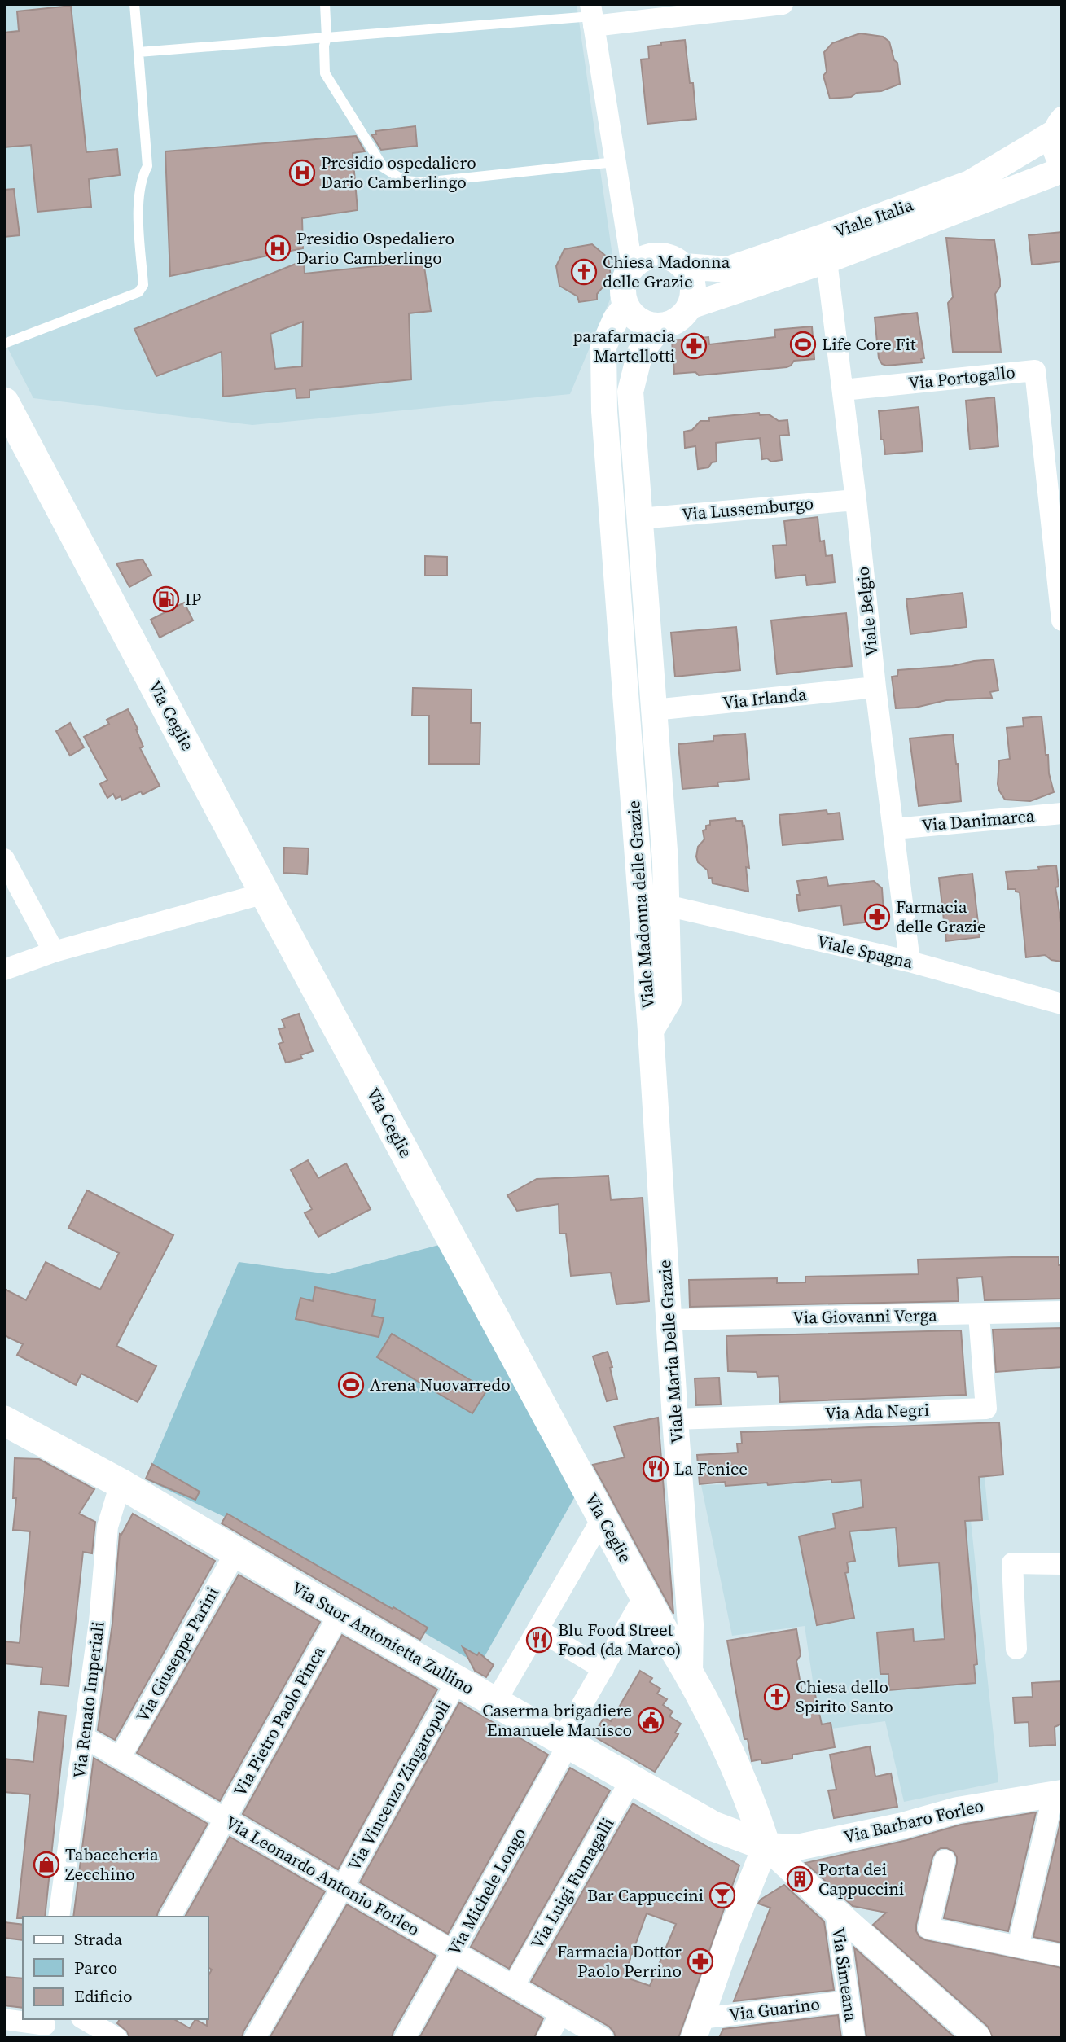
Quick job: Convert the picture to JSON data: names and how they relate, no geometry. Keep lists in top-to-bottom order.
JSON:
{
  "streets": {
    "main road": ["Via Ceglie", "Via Suor Antonietta Zullino"],
    "street": [
      "Viale Italia",
      "Via Portogallo",
      "Via Lussemburgo",
      "Viale Belgio",
      "Via Irlanda",
      "Via Danimarca",
      "Viale Madonna delle Grazie",
      "Viale Spagna",
      "Via Giovanni Verga",
      "Viale Maria Delle Grazie",
      "Via Ada Negri",
      "Via Giuseppe Parini",
      "Via Renato Imperiali",
      "Via Pietro Paolo Pinca",
      "Via Vincenzo Zingaropoli",
      "Via Barbaro Forleo",
      "Via Leonardo Antonio Forleo",
      "Via Luigi Fumagalli",
      "Via Michele Longo",
      "Via Simeana",
      "Via Guarino"
    ]
  },
  "crossings": [
    ["Viale Italia", "Viale Belgio"],
    ["Viale Italia", "Viale Madonna delle Grazie"],
    ["Via Portogallo", "Viale Belgio"],
    ["Via Lussemburgo", "Viale Belgio"],
    ["Via Lussemburgo", "Viale Madonna delle Grazie"],
    ["Viale Belgio", "Via Irlanda"],
    ["Viale Belgio", "Via Danimarca"],
    ["Viale Belgio", "Viale Spagna"],
    ["Via Irlanda", "Viale Madonna delle Grazie"],
    ["Via Ceglie", "Viale Maria Delle Grazie"],
    ["Via Ceglie", "Via Suor Antonietta Zullino"],
    ["Via Ceglie", "Via Barbaro Forleo"],
    ["Via Ceglie", "Via Michele Longo"],
    ["Viale Madonna delle Grazie", "Viale Spagna"],
    ["Viale Madonna delle Grazie", "Viale Maria Delle Grazie"],
    ["Via Giovanni Verga", "Viale Maria Delle Grazie"],
    ["Via Giovanni Verga", "Via Ada Negri"],
    ["Viale Maria Delle Grazie", "Via Ada Negri"],
    ["Via Suor Antonietta Zullino", "Via Giuseppe Parini"],
    ["Via Suor Antonietta Zullino", "Via Renato Imperiali"],
    ["Via Suor Antonietta Zullino", "Via Pietro Paolo Pinca"],
    ["Via Suor Antonietta Zullino", "Via Vincenzo Zingaropoli"],
    ["Via Suor Antonietta Zullino", "Via Barbaro Forleo"],
    ["Via Suor Antonietta Zullino", "Via Luigi Fumagalli"],
    ["Via Suor Antonietta Zullino", "Via Michele Longo"],
    ["Via Giuseppe Parini", "Via Leonardo Antonio Forleo"],
    ["Via Renato Imperiali", "Via Leonardo Antonio Forleo"],
    ["Via Pietro Paolo Pinca", "Via Leonardo Antonio Forleo"],
    ["Via Vincenzo Zingaropoli", "Via Leonardo Antonio Forleo"],
    ["Via Leonardo Antonio Forleo", "Via Luigi Fumagalli"],
    ["Via Leonardo Antonio Forleo", "Via Michele Longo"],
    ["Via Simeana", "Via Guarino"]
  ],
  "places": {
    "hospital": ["Presidio ospedaliero Dario Camberlingo", "Presidio Ospedaliero Dario Camberlingo"],
    "church": ["Chiesa Madonna delle Grazie", "Chiesa dello Spirito Santo"],
    "sports": ["Life Core Fit", "Arena Nuovarredo"],
    "pharmacy": ["parafarmacia Martellotti", "Farmacia delle Grazie", "Farmacia Dottor Paolo Perrino"],
    "fuel station": ["IP"],
    "restaurant": ["La Fenice", "Blu Food Street Food (da Marco)"],
    "public building": ["Caserma brigadiere Emanuele Manisco"],
    "shop": ["Tabaccheria Zecchino"],
    "building": ["Porta dei Cappuccini"],
    "bar": ["Bar Cappuccini"]
  },
  "legend": ["Strada", "Parco", "Edificio"]
}
